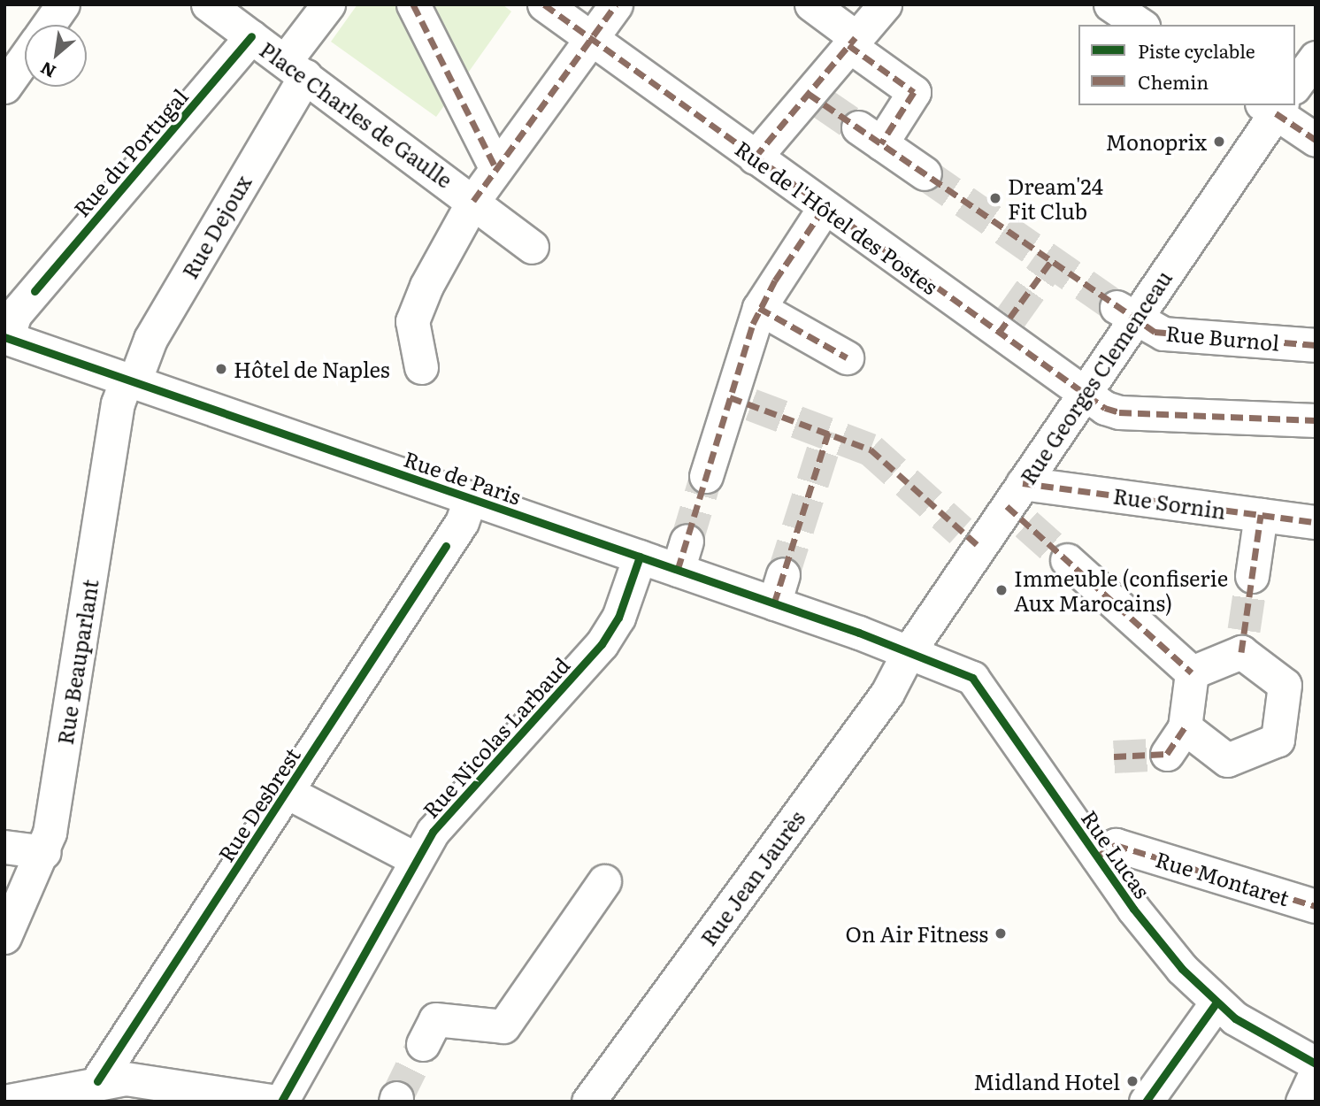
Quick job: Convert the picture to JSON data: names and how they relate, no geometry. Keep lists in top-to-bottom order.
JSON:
{
  "streets": {
    "street": [
      "Place Charles de Gaulle",
      "Rue du Portugal",
      "Rue de l'Hôtel des Postes",
      "Rue Dejoux",
      "Rue Burnol",
      "Rue Georges Clemenceau",
      "Rue de Paris",
      "Rue Sornin",
      "Rue Beauparlant",
      "Rue Nicolas Larbaud",
      "Rue Desbrest",
      "Rue Lucas",
      "Rue Jean Jaurès",
      "Rue Montaret"
    ]
  },
  "crossings": [
    ["Place Charles de Gaulle", "Rue du Portugal"],
    ["Place Charles de Gaulle", "Rue de l'Hôtel des Postes"],
    ["Place Charles de Gaulle", "Rue Dejoux"],
    ["Rue du Portugal", "Rue de Paris"],
    ["Rue de l'Hôtel des Postes", "Rue Georges Clemenceau"],
    ["Rue Dejoux", "Rue de Paris"],
    ["Rue Dejoux", "Rue Beauparlant"],
    ["Rue Burnol", "Rue Georges Clemenceau"],
    ["Rue Georges Clemenceau", "Rue de Paris"],
    ["Rue Georges Clemenceau", "Rue Sornin"],
    ["Rue Georges Clemenceau", "Rue Lucas"],
    ["Rue Georges Clemenceau", "Rue Jean Jaurès"],
    ["Rue de Paris", "Rue Beauparlant"],
    ["Rue de Paris", "Rue Nicolas Larbaud"],
    ["Rue de Paris", "Rue Desbrest"],
    ["Rue de Paris", "Rue Lucas"],
    ["Rue de Paris", "Rue Jean Jaurès"],
    ["Rue Lucas", "Rue Jean Jaurès"],
    ["Rue Lucas", "Rue Montaret"]
  ],
  "places": [
    "Monoprix",
    "Dream'24 Fit Club",
    "Hôtel de Naples",
    "Immeuble (confiserie Aux Marocains)",
    "On Air Fitness",
    "Midland Hotel"
  ],
  "legend": ["Piste cyclable", "Chemin"],
  "north": "bottom left"
}
